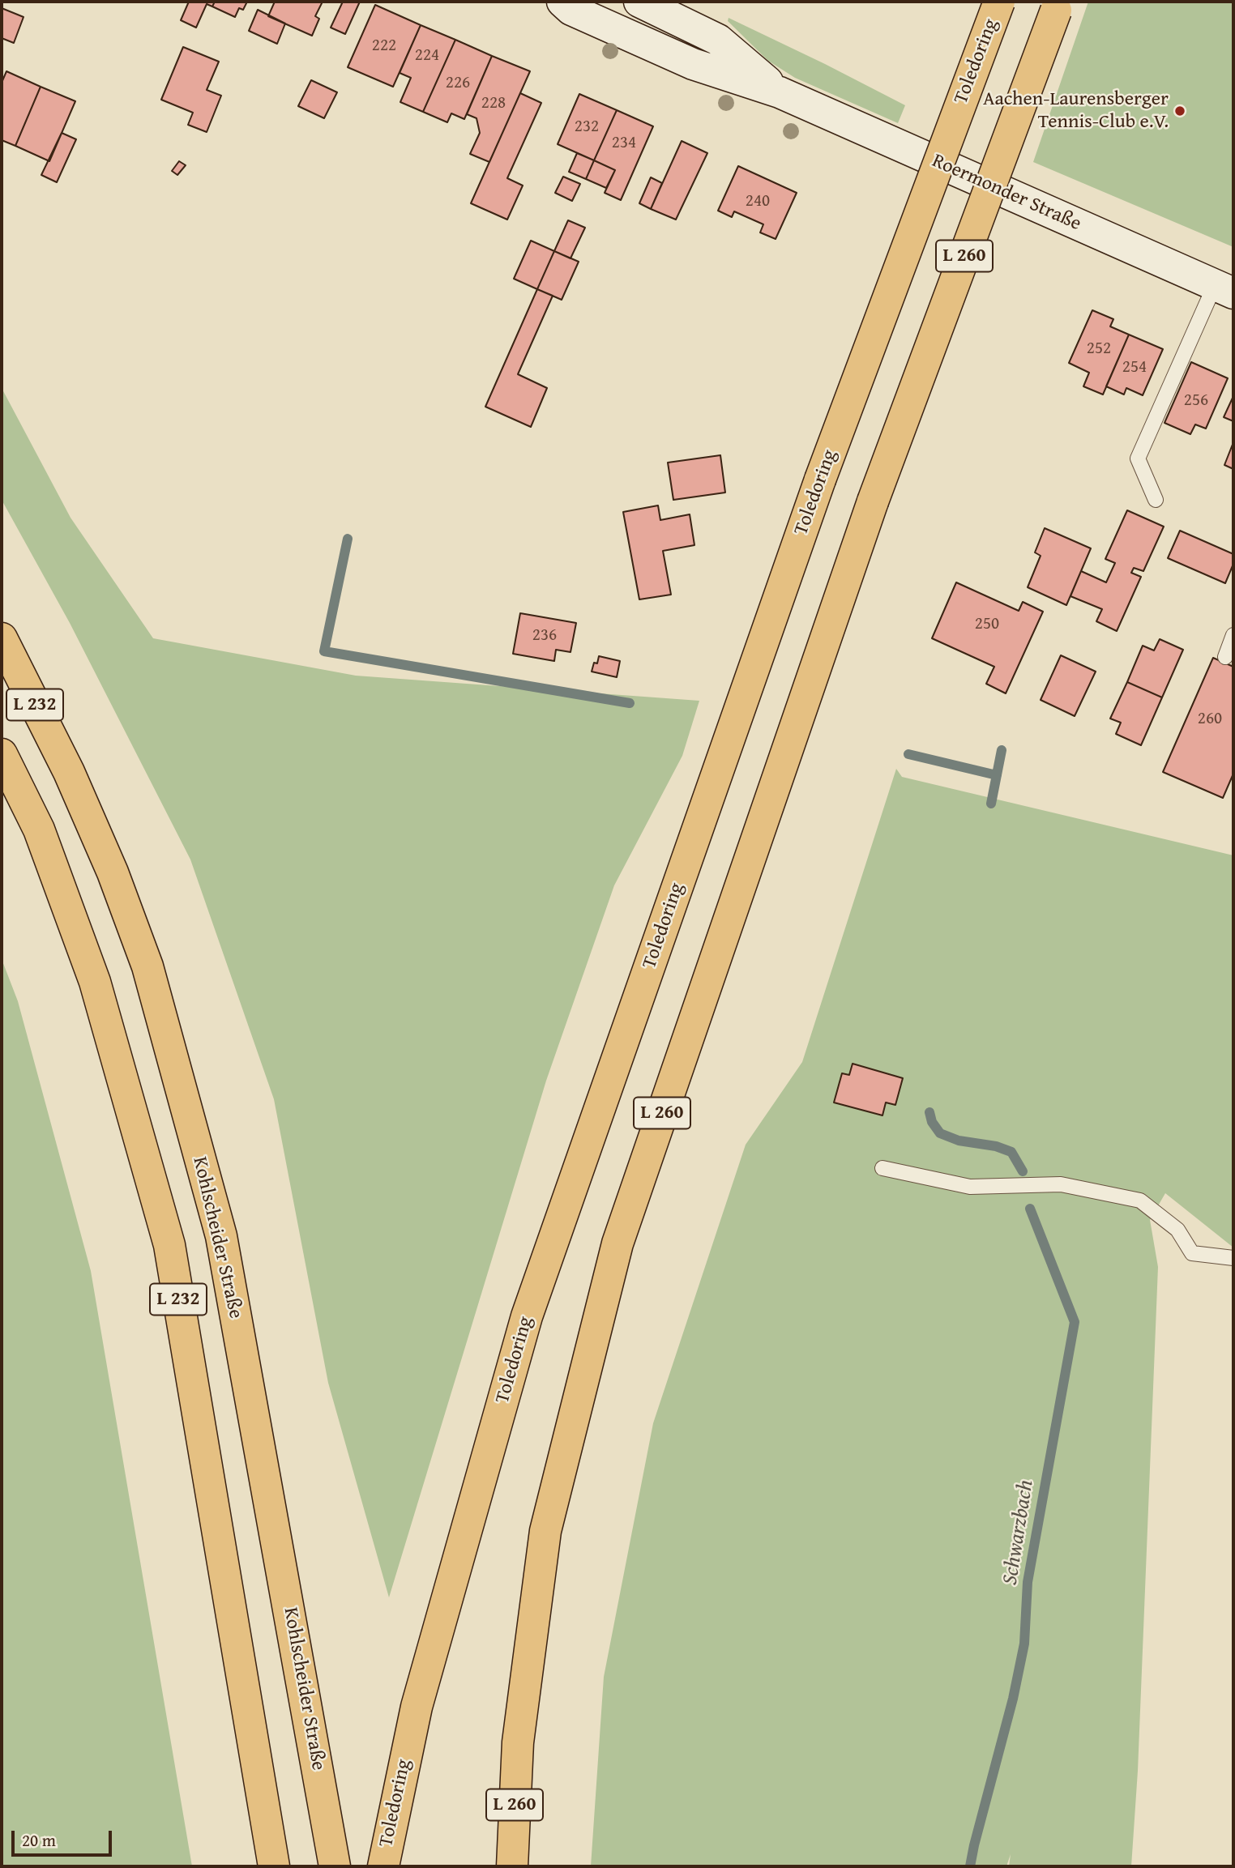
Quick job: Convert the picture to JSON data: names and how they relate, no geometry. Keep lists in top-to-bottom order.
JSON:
{
  "streets": {
    "main road": [
      "Toledoring",
      "Roermonder Straße",
      "L 260",
      "L 232",
      "Kohlscheider Straße"
    ]
  },
  "water": ["Schwarzbach"],
  "places": ["Aachen-Laurensberger Tennis-Club e.V."],
  "house_numbers": [
    "222",
    "224",
    "226",
    "228",
    "232",
    "234",
    "240",
    "252",
    "254",
    "256",
    "250",
    "236",
    "260"
  ],
  "scale_bar": "20 m"
}
